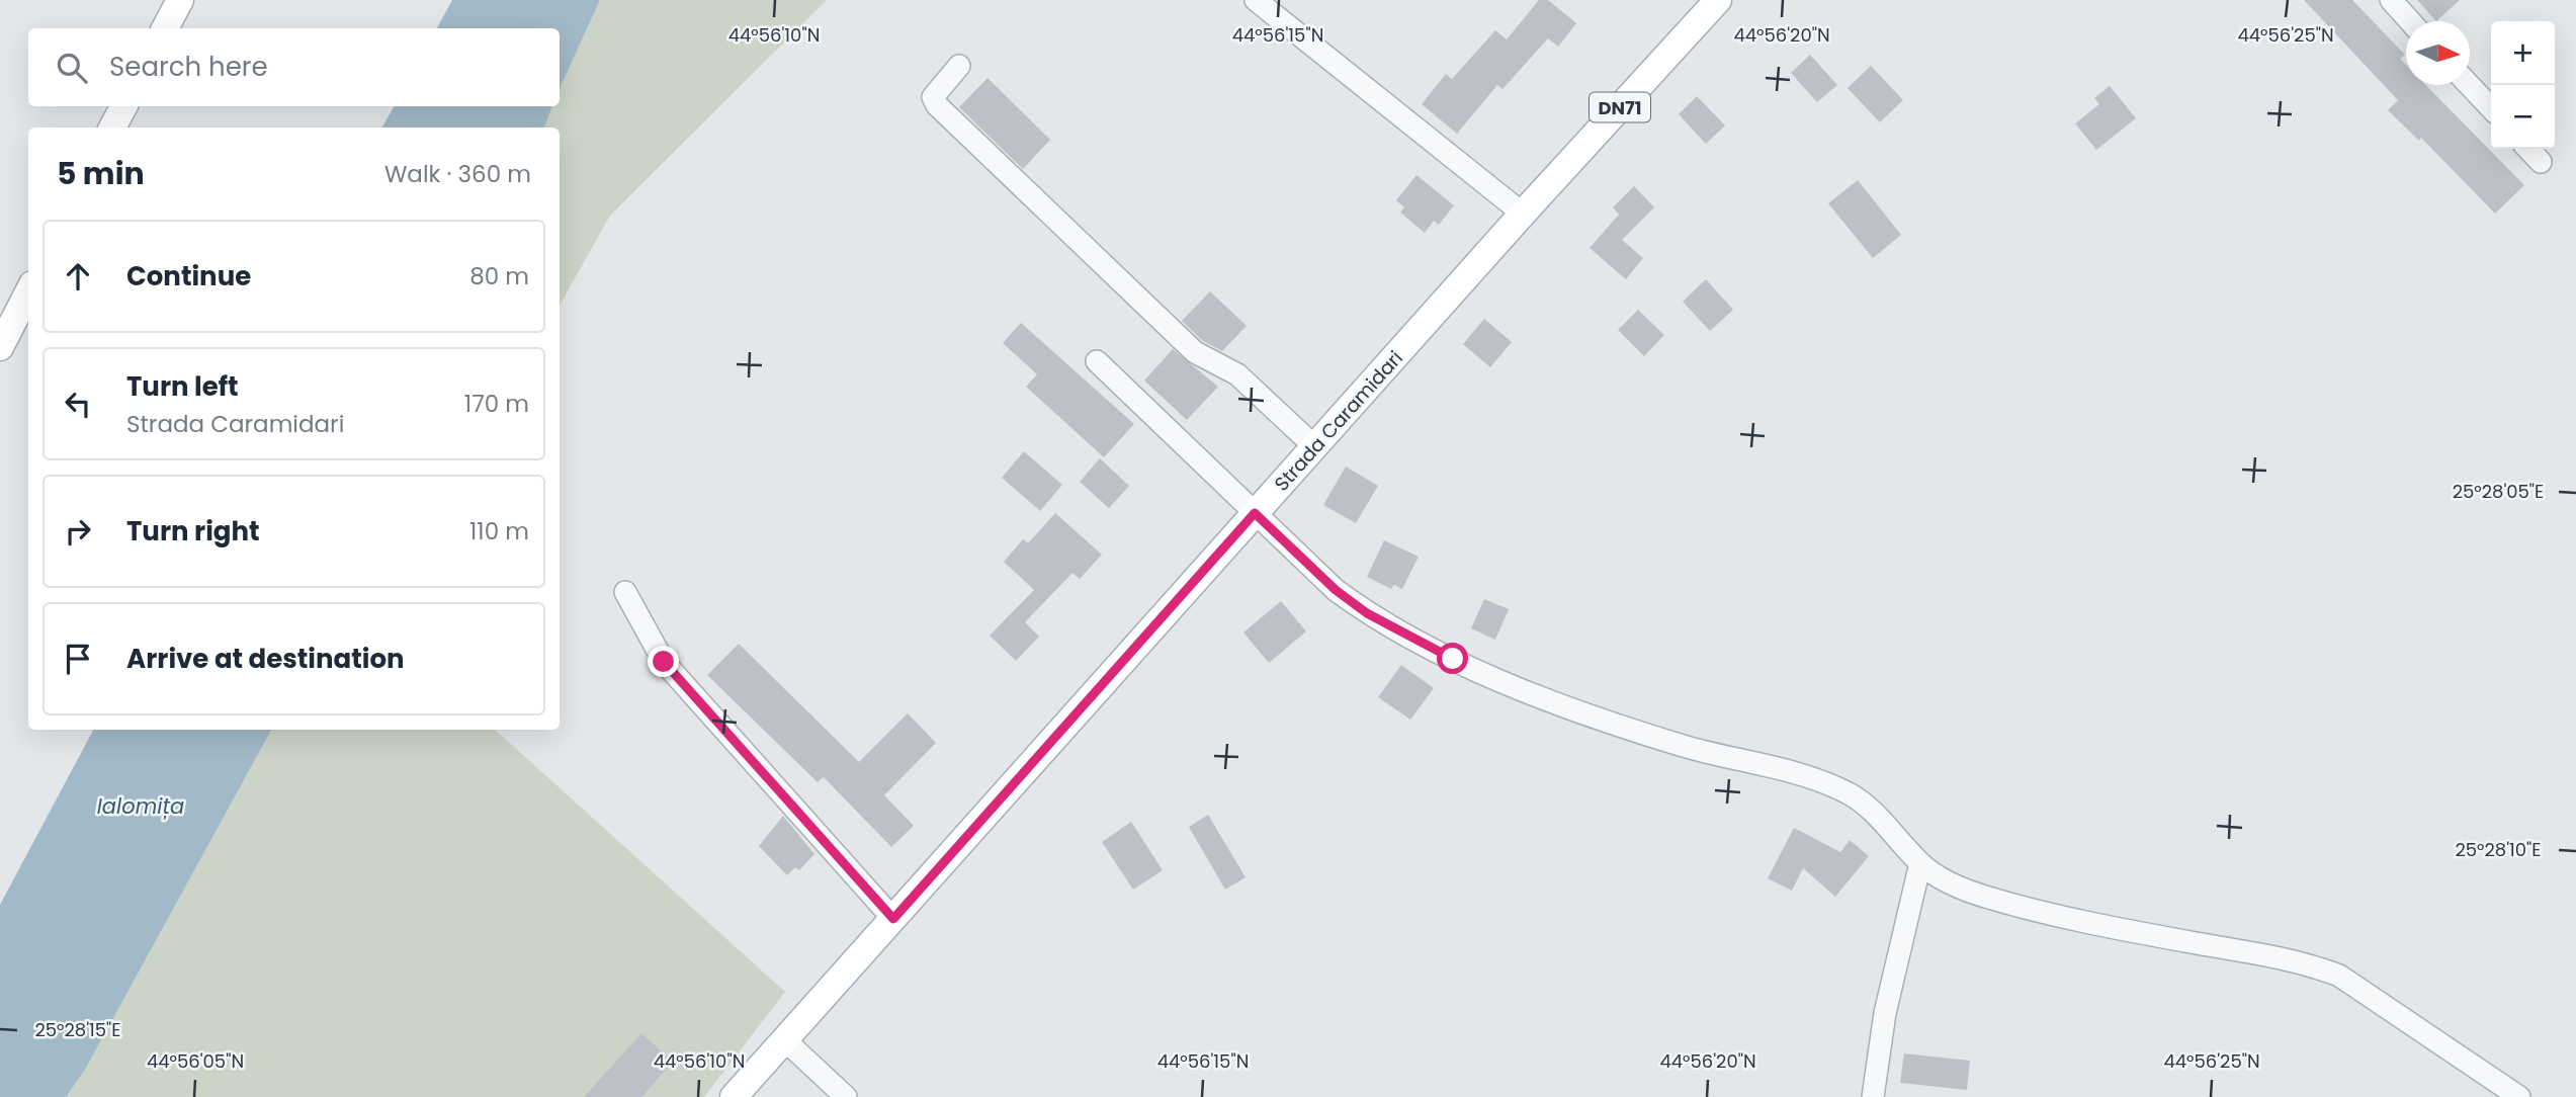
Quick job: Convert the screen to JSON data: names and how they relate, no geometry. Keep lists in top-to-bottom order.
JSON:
{
  "streets": {
    "main road": ["DN71", "Strada Caramidari"]
  },
  "water": ["Ialomița"],
  "north": "right",
  "page": {
    "map_buttons": ["+", "−"],
    "search": "Search here",
    "heading": ["5 min", "Walk · 360 m"],
    "list": [
      ["Continue", "80 m"],
      ["Turn left", "Strada Caramidari", "170 m"],
      ["Turn right", "110 m"],
      "Arrive at destination"
    ]
  },
  "coordinates": [
    "44°56'10\"N",
    "44°56'15\"N",
    "44°56'20\"N",
    "44°56'25\"N",
    "25°28'05\"E",
    "25°28'10\"E",
    "25°28'15\"E",
    "44°56'05\"N"
  ]
}
